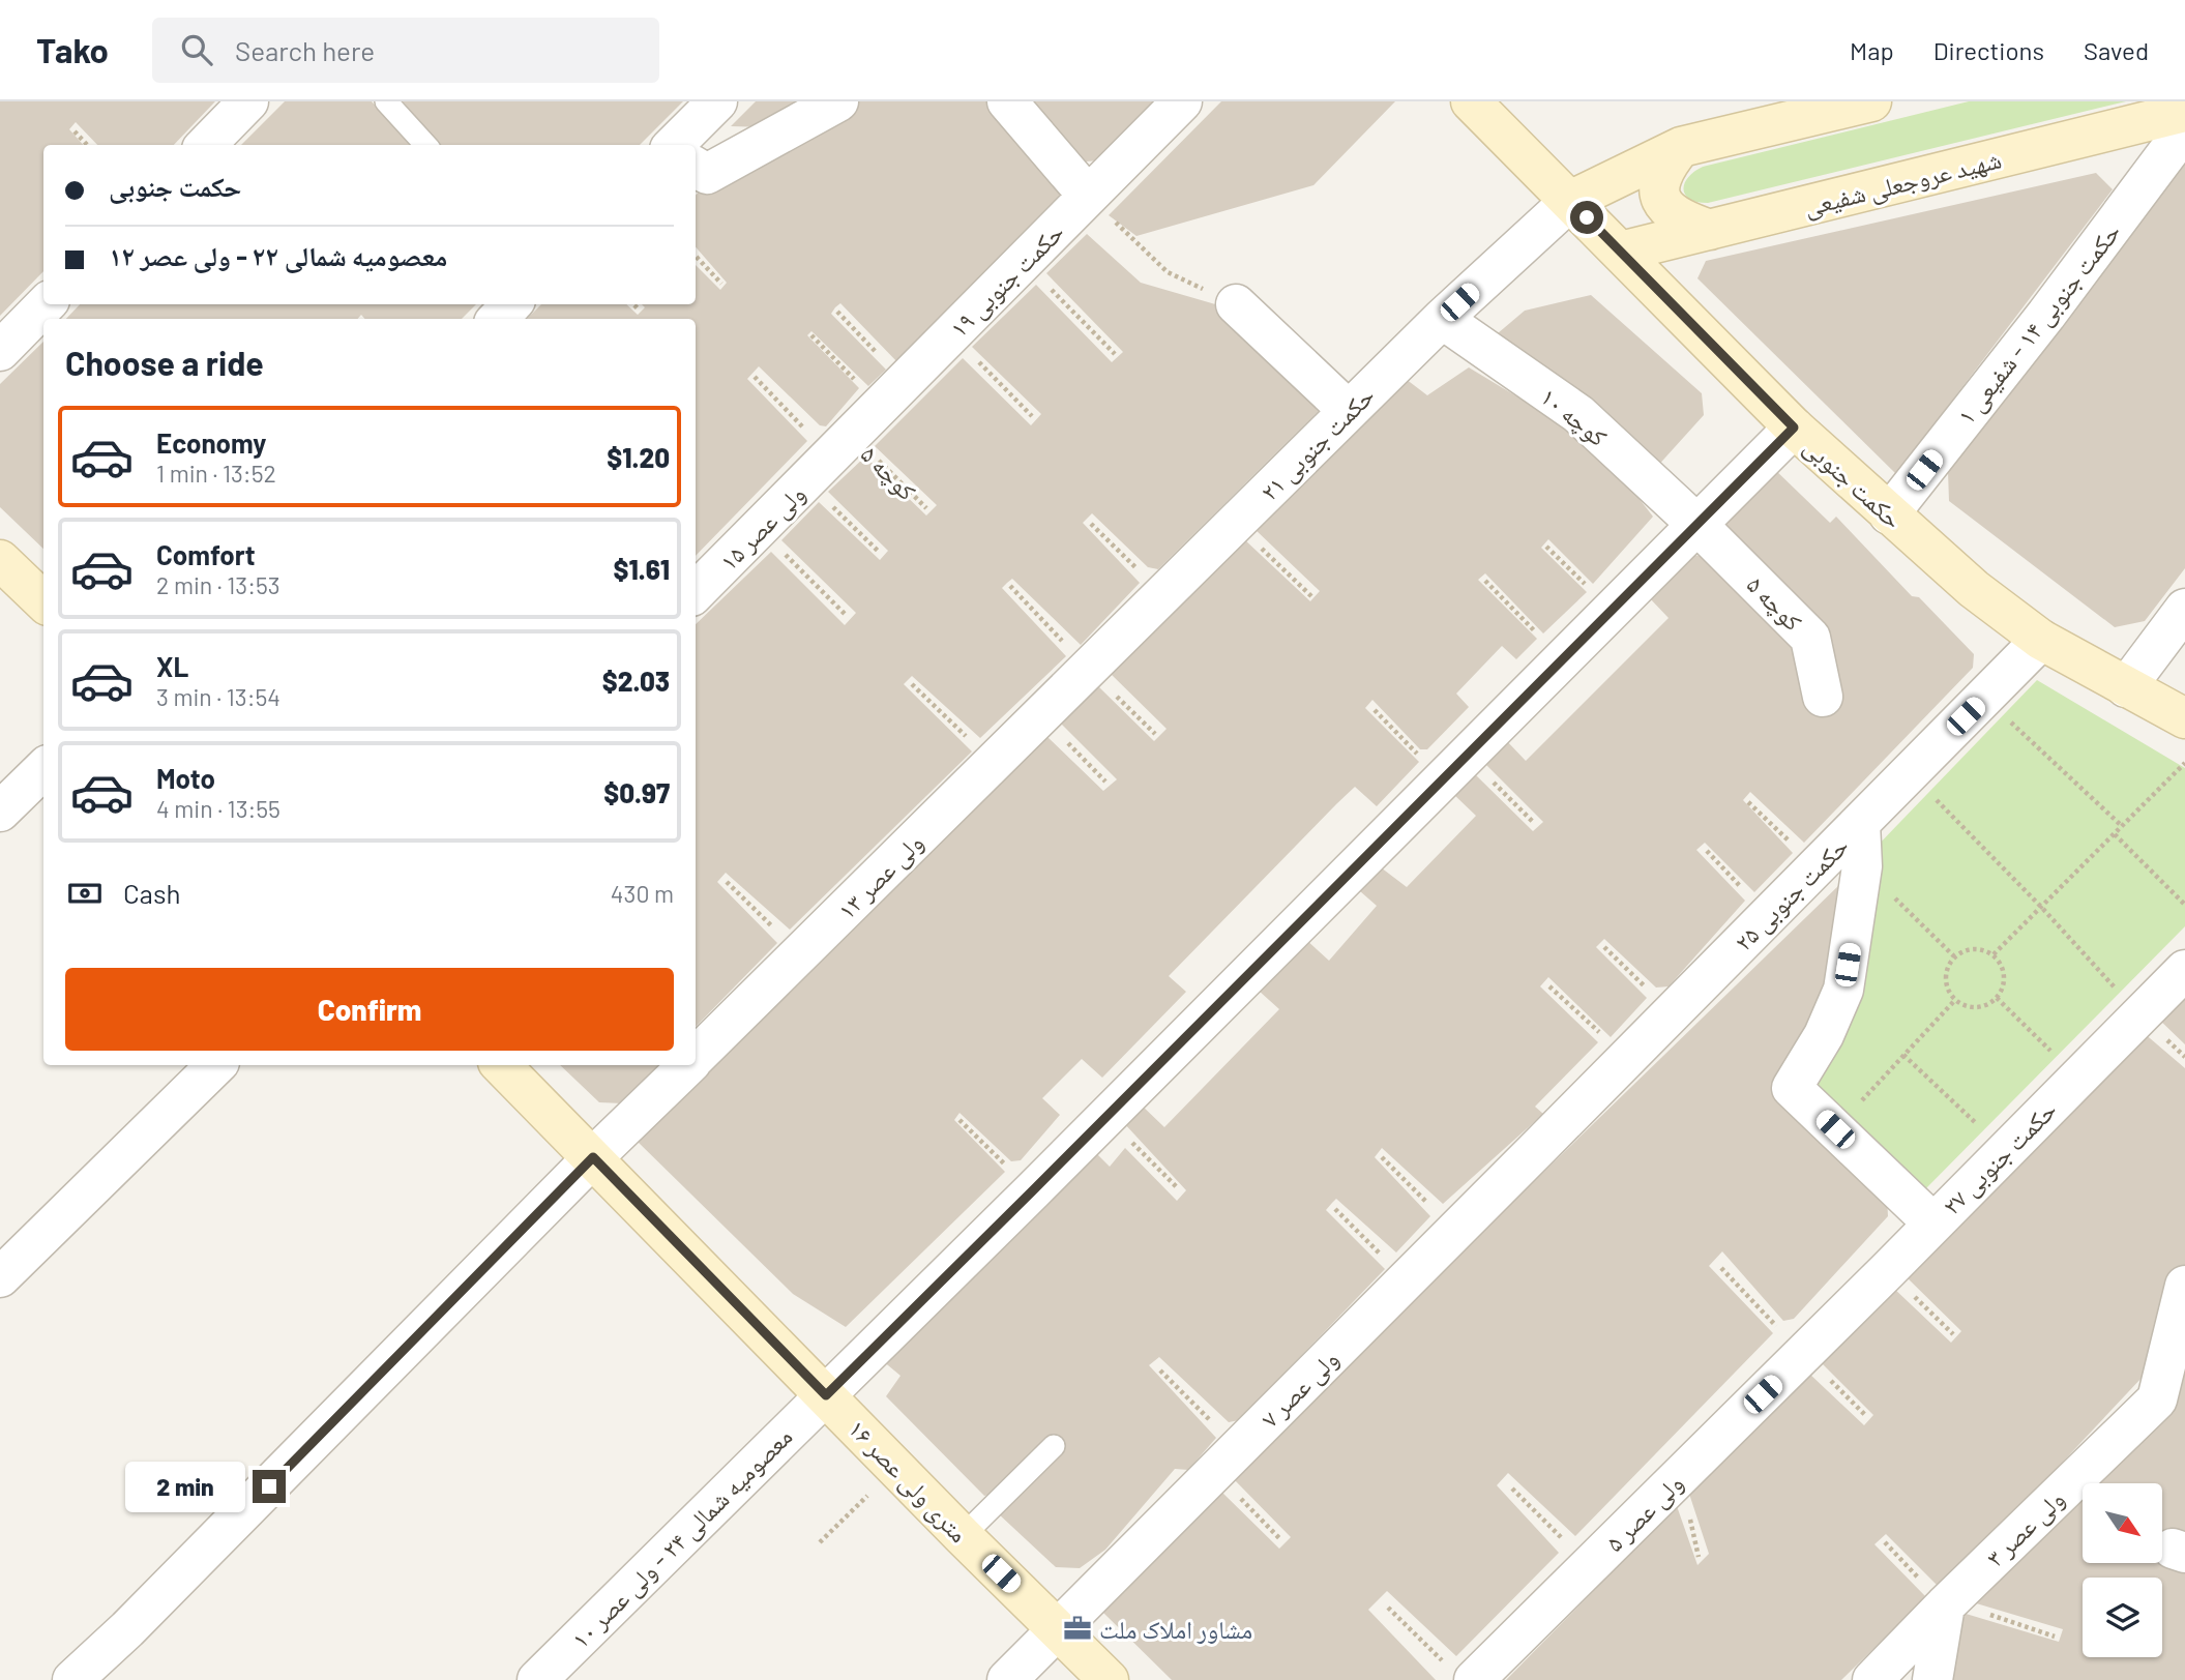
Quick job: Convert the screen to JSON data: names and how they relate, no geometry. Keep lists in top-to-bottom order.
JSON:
{
  "streets": {
    "street": [
      "شهید عروجعلی شفیعی",
      "حکمت جنوبی ۱۹",
      "حکمت جنوبی ۱۴ - شفیعی ۱",
      "کوچه ۱۰",
      "حکمت جنوبی ۲۱",
      "کوچه ۵",
      "حکمت جنوبی",
      "ولی عصر ۱۵",
      "ولی عصر ۱۳",
      "حکمت جنوبی ۲۵",
      "حکمت جنوبی ۲۷",
      "ولی عصر ۷",
      "۱۶ متری ولی عصر",
      "ولی عصر ۵",
      "ولی عصر ۳",
      "معصومیه شمالی ۲۴ - ولی عصر ۱۰"
    ]
  },
  "crossings": [
    ["شهید عروجعلی شفیعی", "حکمت جنوبی"],
    ["حکمت جنوبی ۱۹", "کوچه ۵"],
    ["حکمت جنوبی ۱۹", "ولی عصر ۱۵"],
    ["حکمت جنوبی ۱۴ - شفیعی ۱", "حکمت جنوبی"],
    ["کوچه ۱۰", "حکمت جنوبی ۲۱"],
    ["کوچه ۱۰", "کوچه ۵"],
    ["کوچه ۱۰", "معصومیه شمالی ۲۴ - ولی عصر ۱۰"],
    ["حکمت جنوبی ۲۱", "حکمت جنوبی"],
    ["حکمت جنوبی ۲۱", "ولی عصر ۱۳"],
    ["کوچه ۵", "ولی عصر ۱۵"],
    ["کوچه ۵", "معصومیه شمالی ۲۴ - ولی عصر ۱۰"],
    ["حکمت جنوبی", "حکمت جنوبی ۲۵"],
    ["حکمت جنوبی", "معصومیه شمالی ۲۴ - ولی عصر ۱۰"],
    ["ولی عصر ۱۳", "۱۶ متری ولی عصر"],
    ["حکمت جنوبی ۲۵", "ولی عصر ۷"],
    ["حکمت جنوبی ۲۷", "ولی عصر ۵"],
    ["ولی عصر ۷", "۱۶ متری ولی عصر"],
    ["۱۶ متری ولی عصر", "معصومیه شمالی ۲۴ - ولی عصر ۱۰"]
  ],
  "places": {
    "office": ["مشاور املاک ملت"]
  },
  "north": "bottom right",
  "page": {
    "header": "Tako",
    "search": "Search here",
    "nav": ["Map", "Directions", "Saved"],
    "banner": ["حکمت جنوبی", "معصومیه شمالی ۲۲ - ولی عصر ۱۲"],
    "heading": "Choose a ride",
    "list": [
      {
        "name": "Economy",
        "note": "1 min · 13:52",
        "value": "$1.20"
      },
      {
        "name": "Comfort",
        "note": "2 min · 13:53",
        "value": "$1.61"
      },
      {
        "name": "XL",
        "note": "3 min · 13:54",
        "value": "$2.03"
      },
      {
        "name": "Moto",
        "note": "4 min · 13:55",
        "value": "$0.97"
      }
    ],
    "pay": ["Cash", "430 m"],
    "buttons": "Confirm",
    "bubble": "2 min"
  }
}
